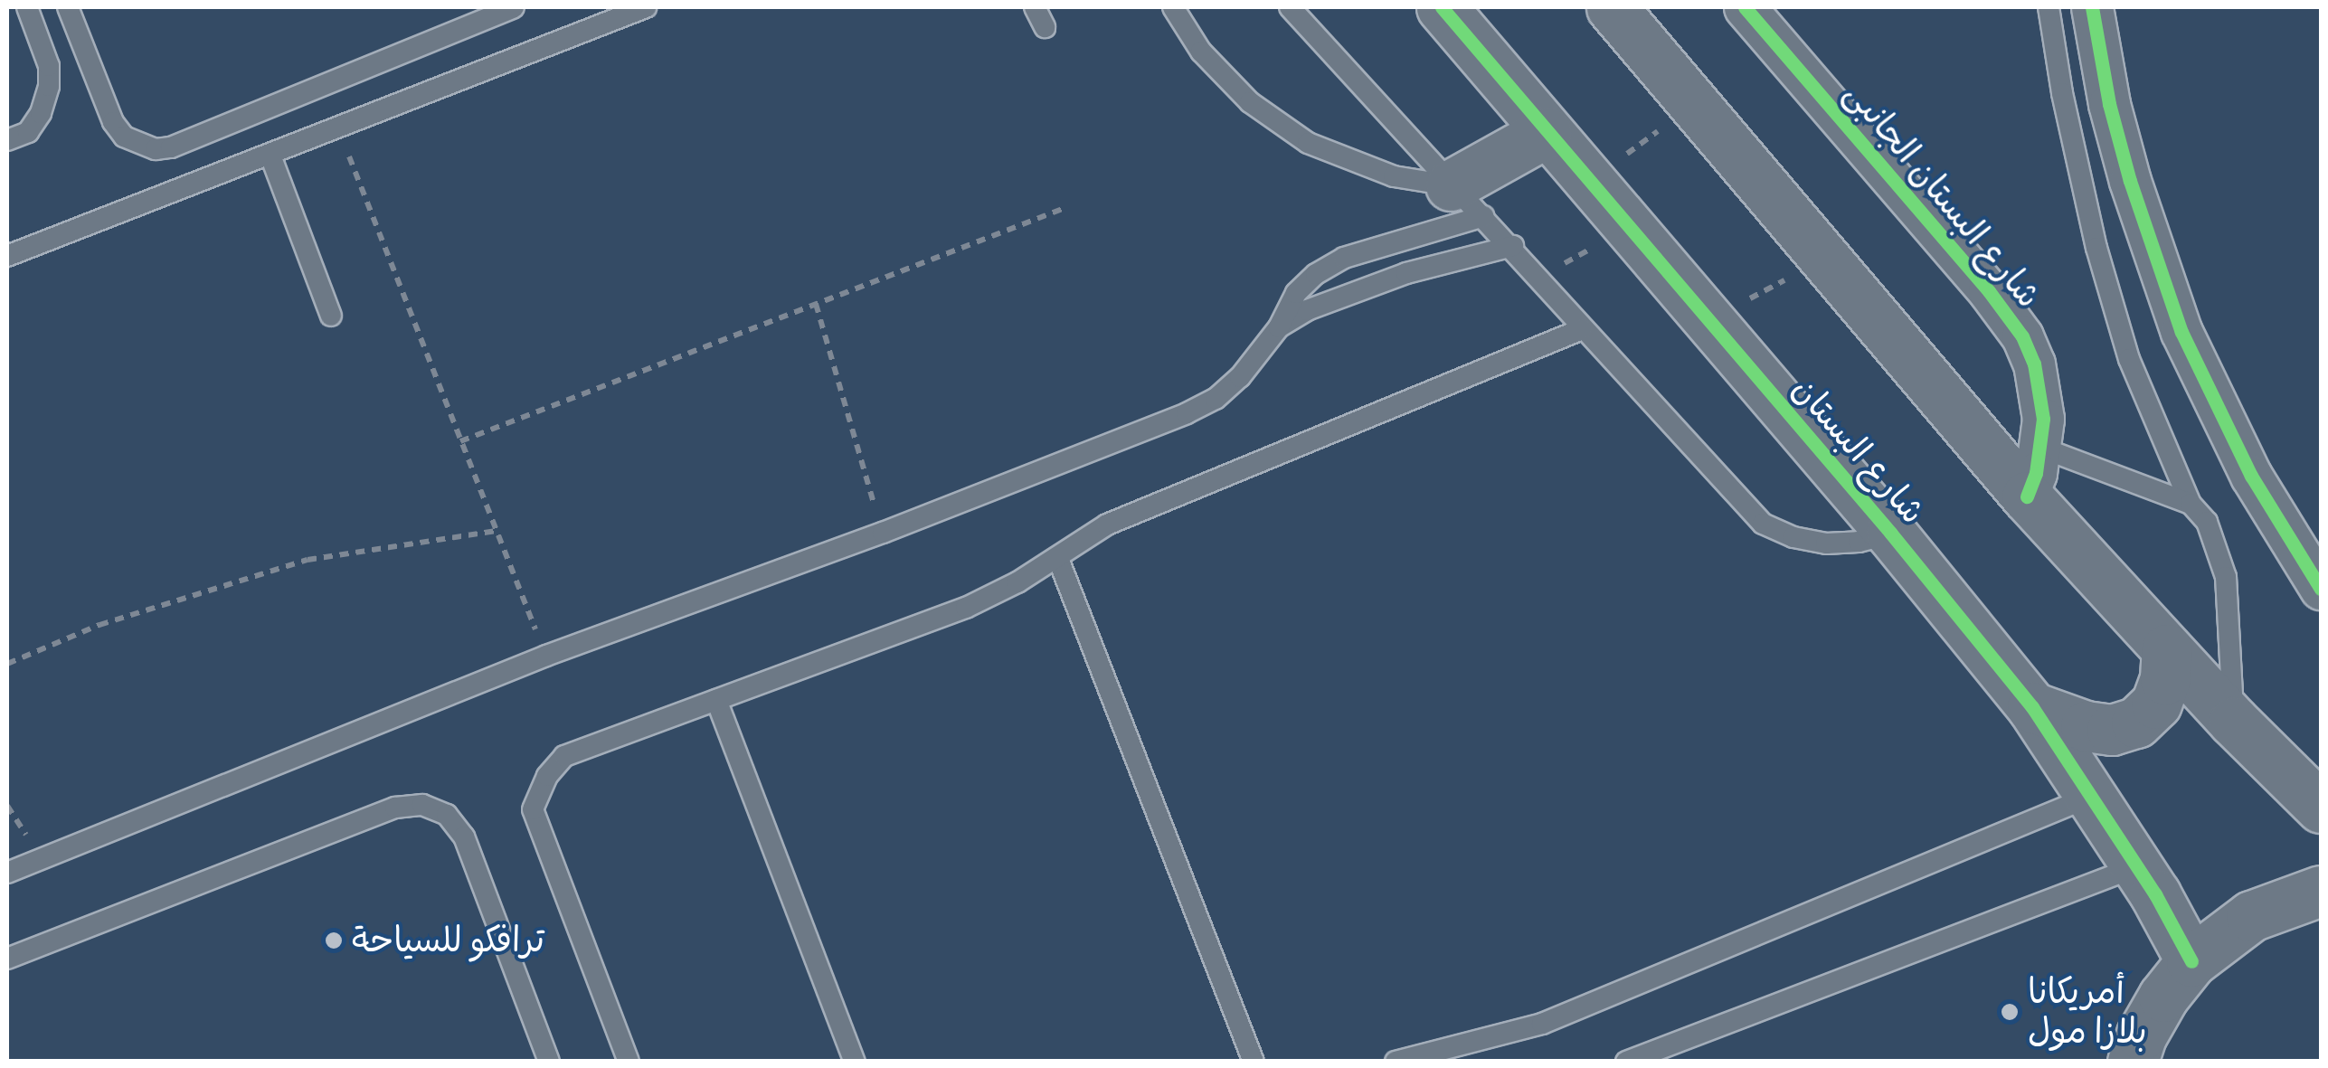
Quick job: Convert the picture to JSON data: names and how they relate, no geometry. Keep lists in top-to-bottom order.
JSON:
{
  "streets": {
    "street": ["شارع البستان الجانبى", "شارع البستان"]
  },
  "places": ["ترافكو للسياحة", "أمريكانا بلازا مول"]
}
